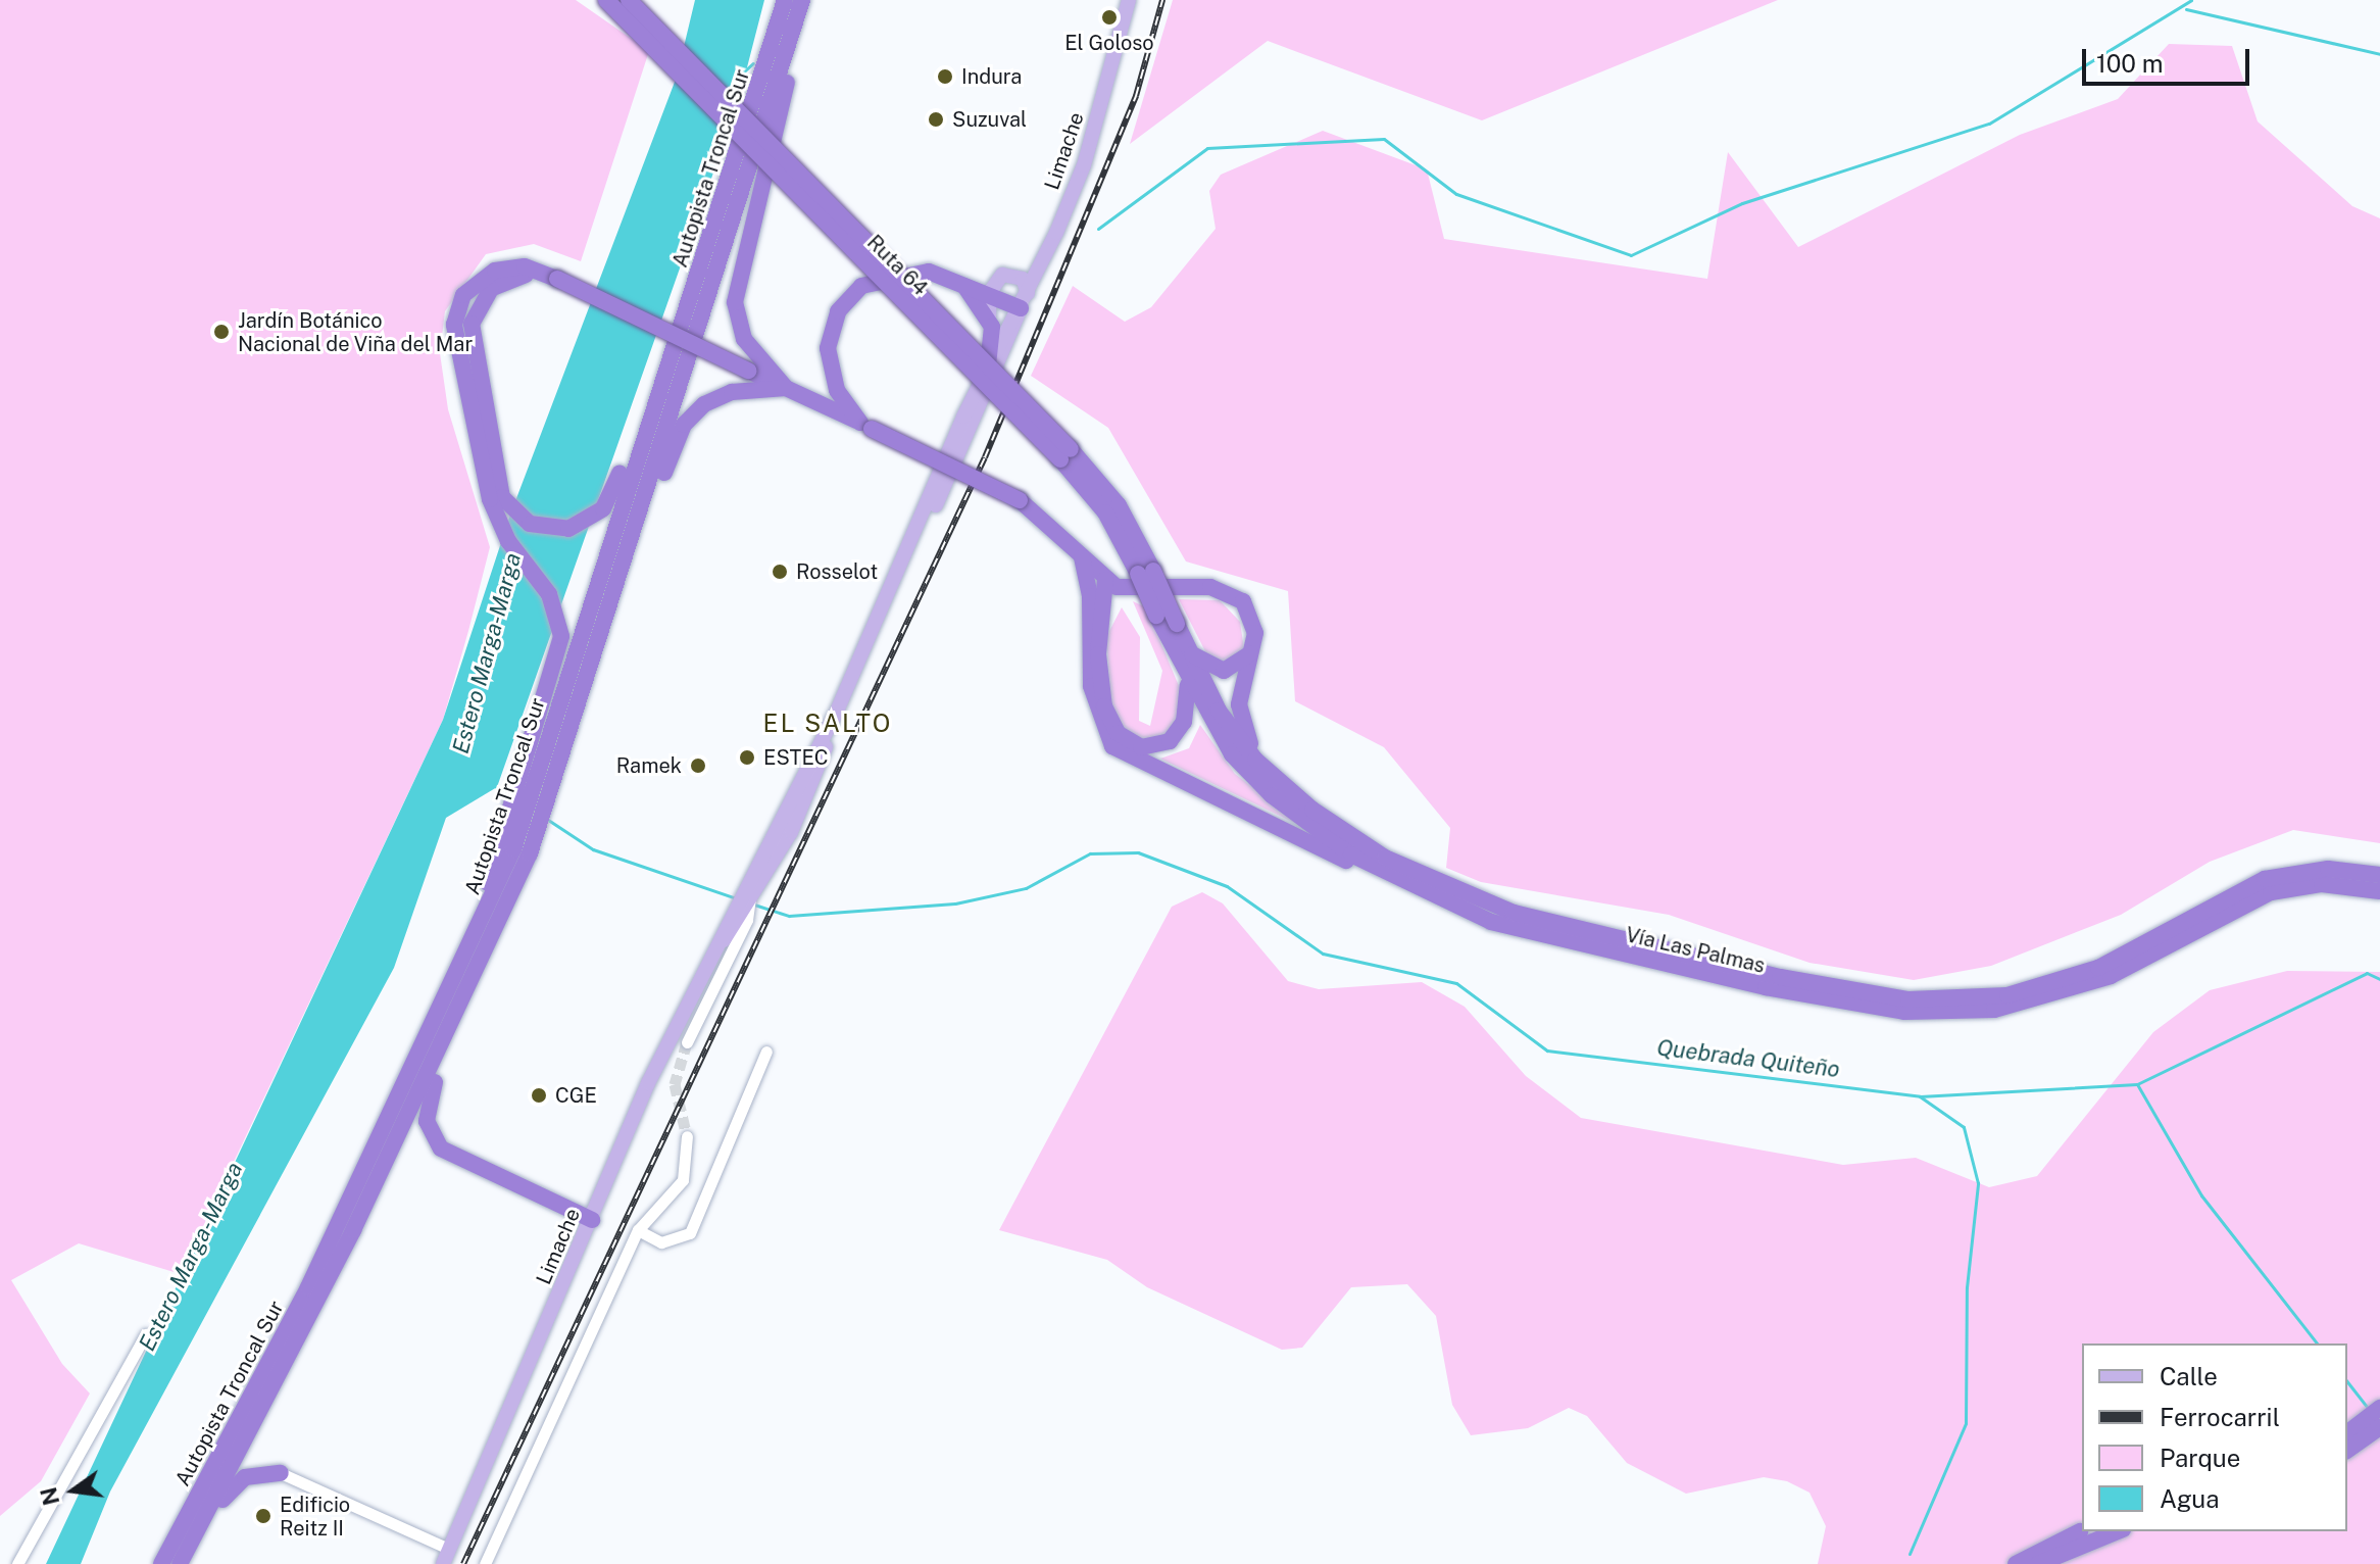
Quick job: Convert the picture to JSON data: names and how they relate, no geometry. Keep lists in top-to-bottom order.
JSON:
{
  "streets": {
    "highway": ["Autopista Troncal Sur", "Ruta 64", "Vía Las Palmas"],
    "main road": ["Limache"]
  },
  "crossings": [
    ["Ruta 64", "Vía Las Palmas"]
  ],
  "districts": ["EL SALTO"],
  "water": ["Estero Marga-Marga", "Quebrada Quiteño"],
  "places": [
    "El Goloso",
    "Indura",
    "Suzuval",
    "Jardín Botánico Nacional de Viña del Mar",
    "Rosselot",
    "ESTEC",
    "Ramek",
    "CGE",
    "Edificio Reitz II"
  ],
  "legend": [
    "Calle",
    "Ferrocarril",
    "Parque",
    "Agua"
  ],
  "scale_bar": "100 m",
  "north": "left"
}
